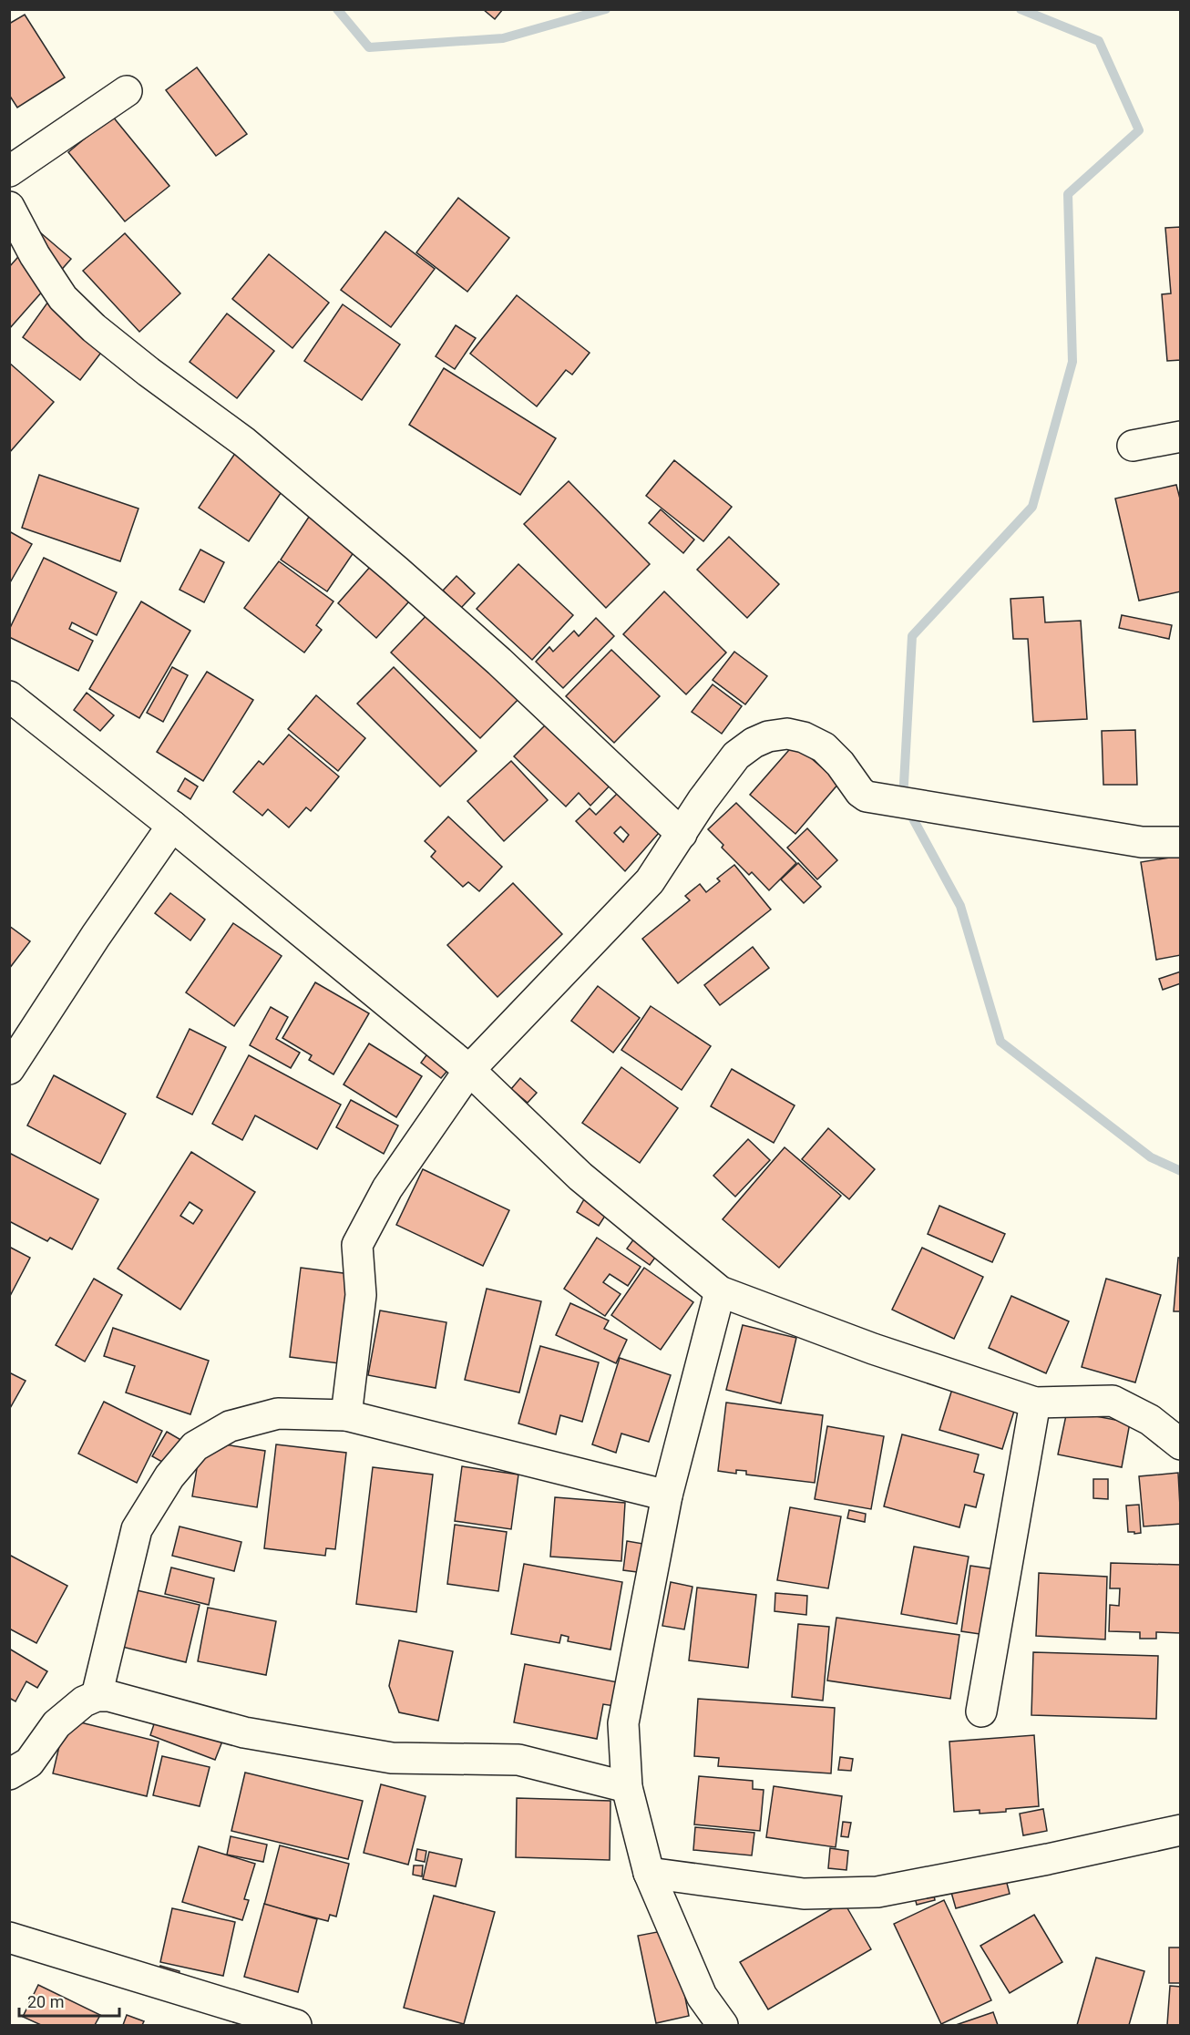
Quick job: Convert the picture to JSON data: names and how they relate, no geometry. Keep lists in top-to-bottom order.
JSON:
{
  "scale_bar": "20 m"
}
